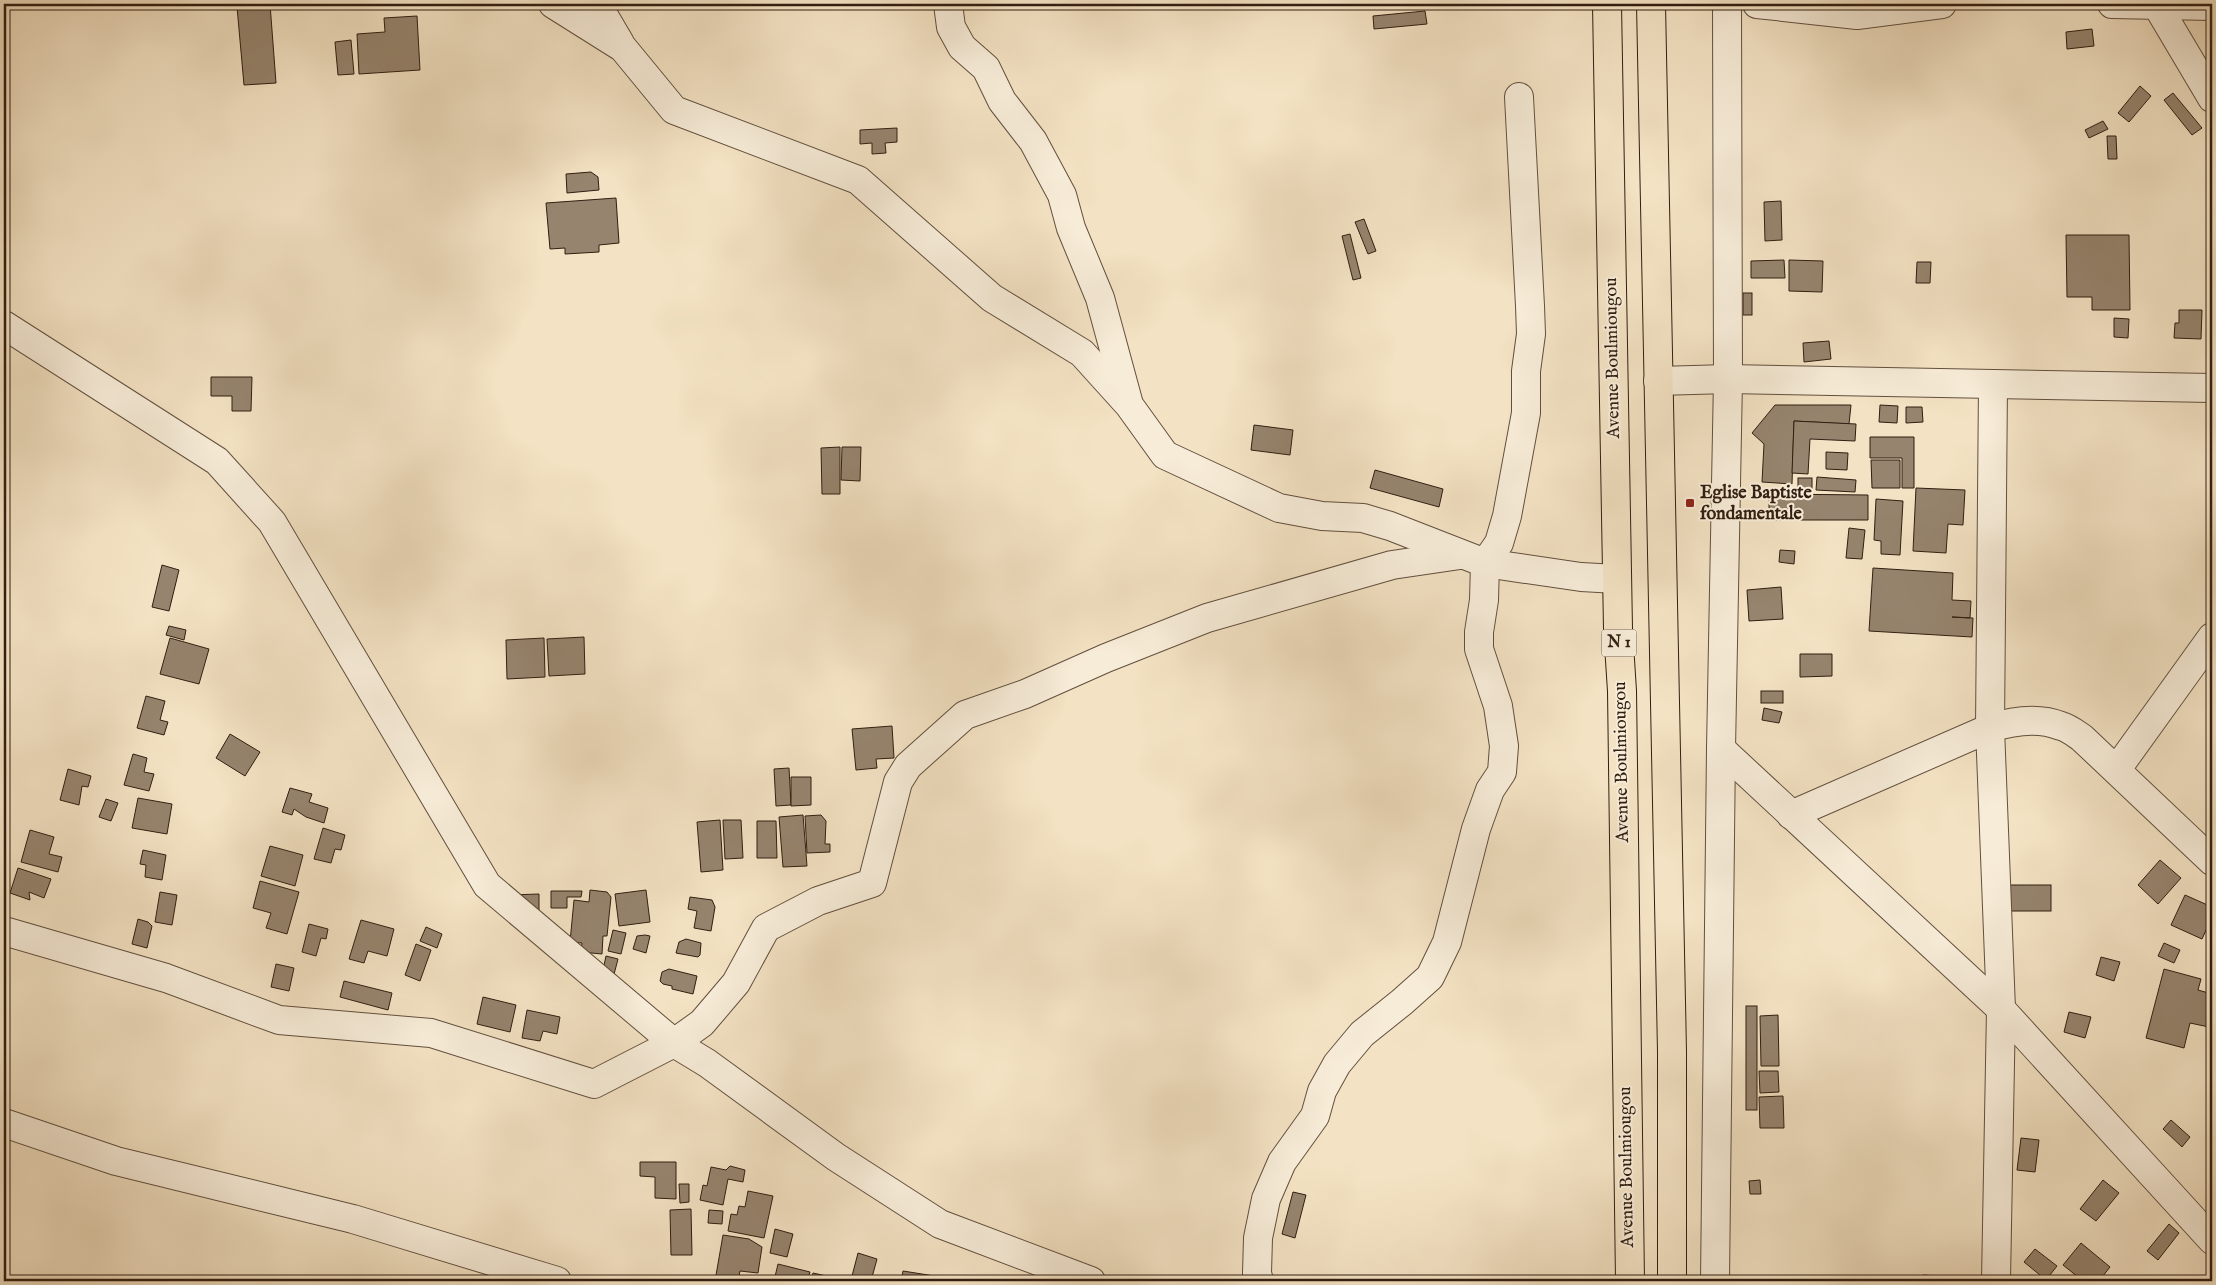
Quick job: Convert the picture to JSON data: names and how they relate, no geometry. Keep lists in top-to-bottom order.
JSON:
{
  "streets": {
    "highway": ["Avenue Boulmiougou", "N 1"]
  },
  "places": {
    "transit": ["Eglise Baptiste fondamentale"]
  }
}
